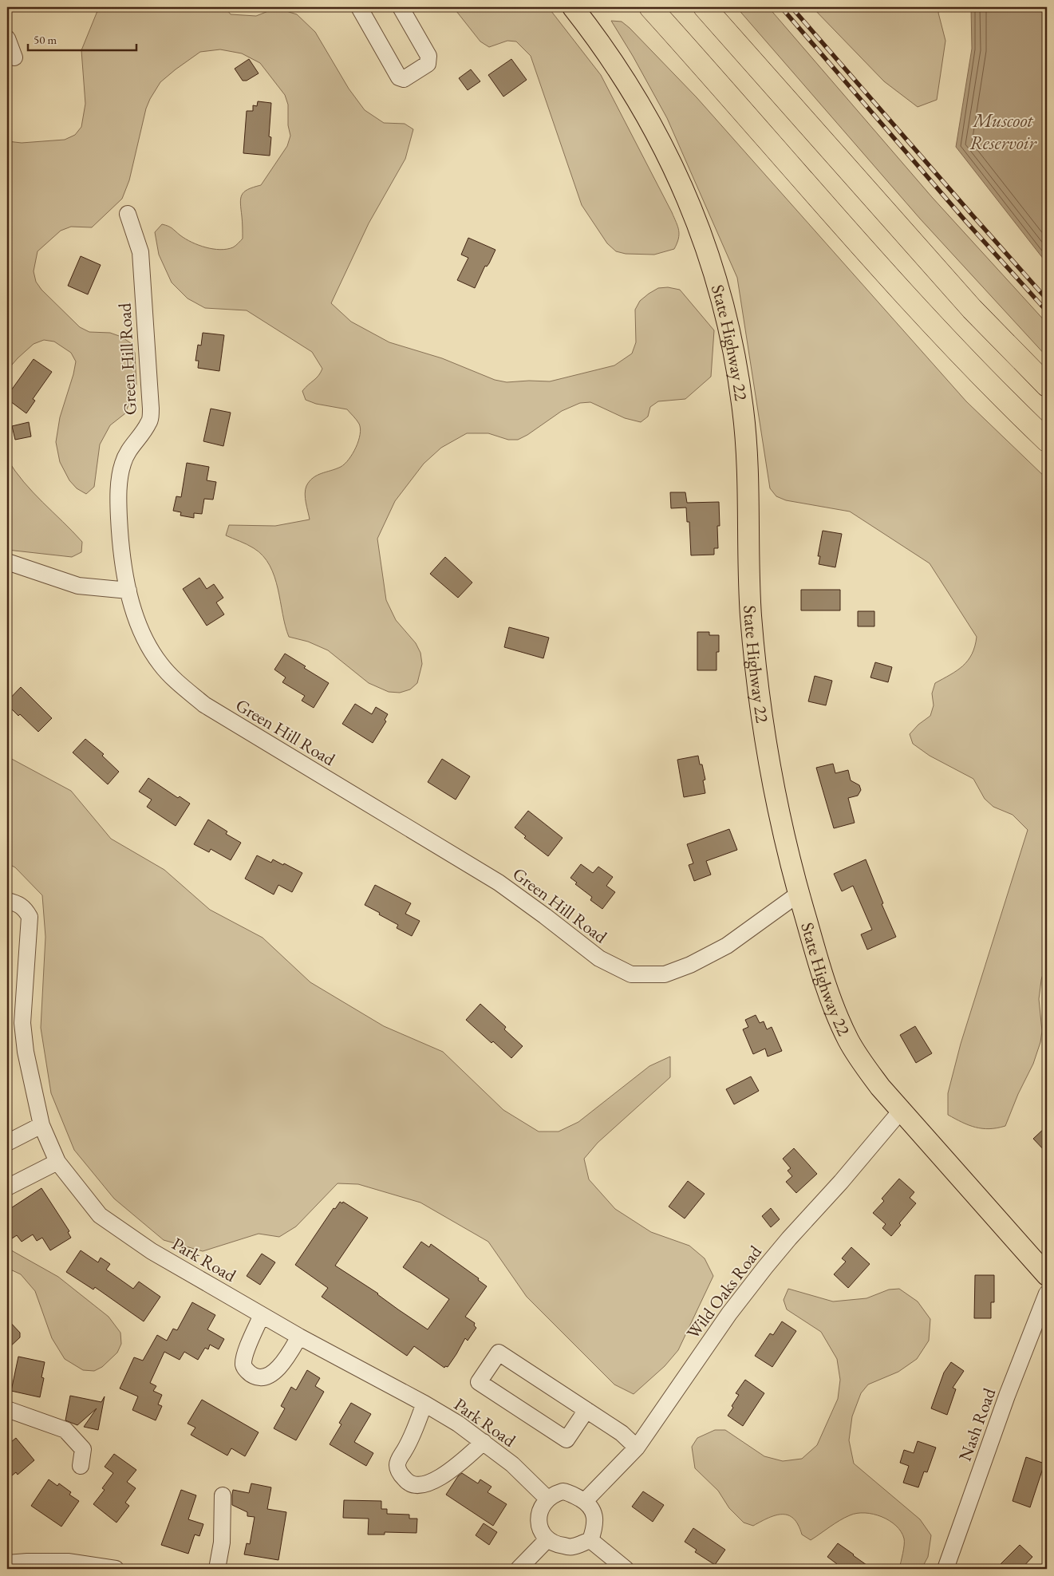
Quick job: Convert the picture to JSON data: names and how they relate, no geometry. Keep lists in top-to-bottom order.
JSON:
{
  "streets": {
    "main road": ["State Highway 22"],
    "street": [
      "Green Hill Road",
      "Park Road",
      "Wild Oaks Road",
      "Nash Road"
    ]
  },
  "crossings": [
    ["State Highway 22", "Green Hill Road"],
    ["State Highway 22", "Wild Oaks Road"],
    ["Park Road", "Wild Oaks Road"]
  ],
  "water": ["Muscoot Reservoir"],
  "scale_bar": "50 m"
}
